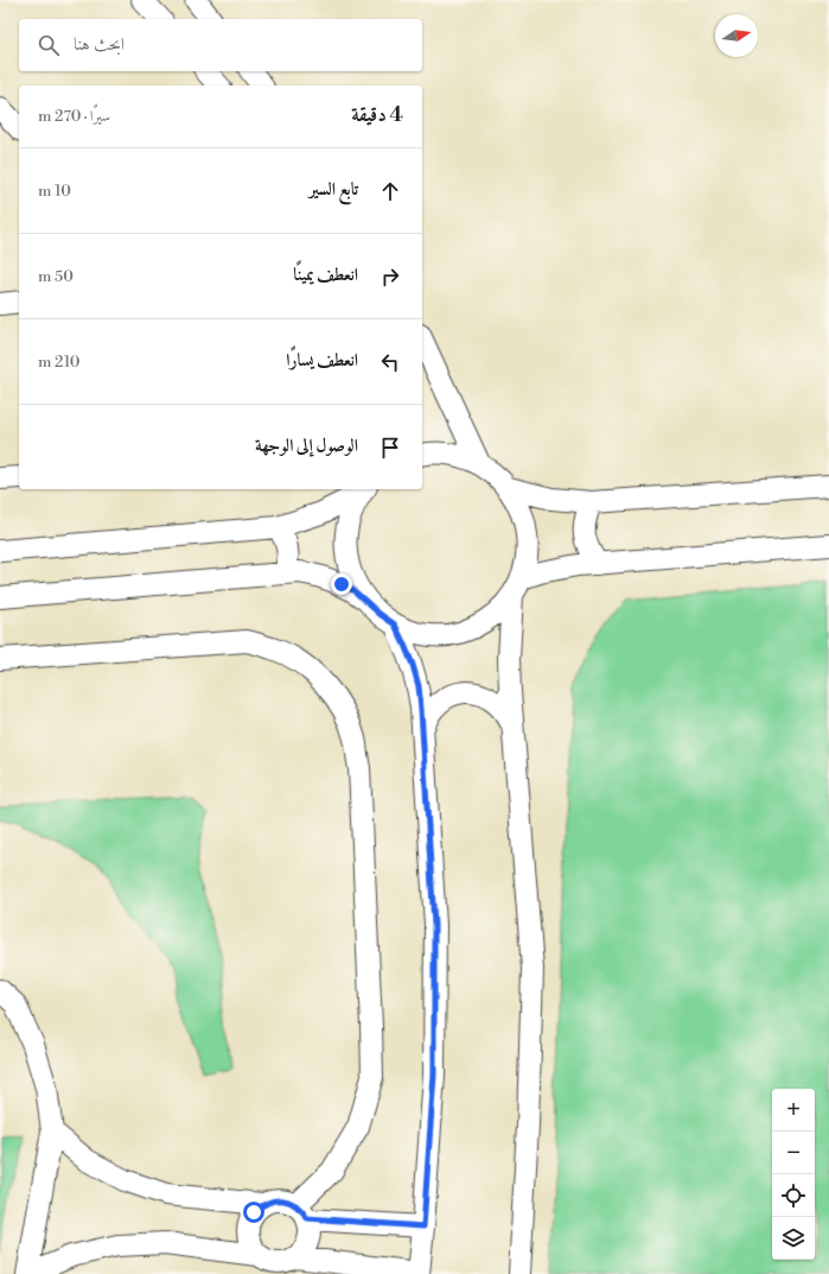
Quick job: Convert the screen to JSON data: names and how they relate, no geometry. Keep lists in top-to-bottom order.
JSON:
{
  "north": "right",
  "page": {
    "search": "ابحث هنا",
    "heading": ["4 دقيقة", "سيرًا · 270 m"],
    "list": [
      ["تابع السير", "10 m"],
      ["انعطف يمينًا", "50 m"],
      ["انعطف يسارًا", "210 m"],
      "الوصول إلى الوجهة"
    ],
    "map_buttons": ["+", "−"]
  }
}
